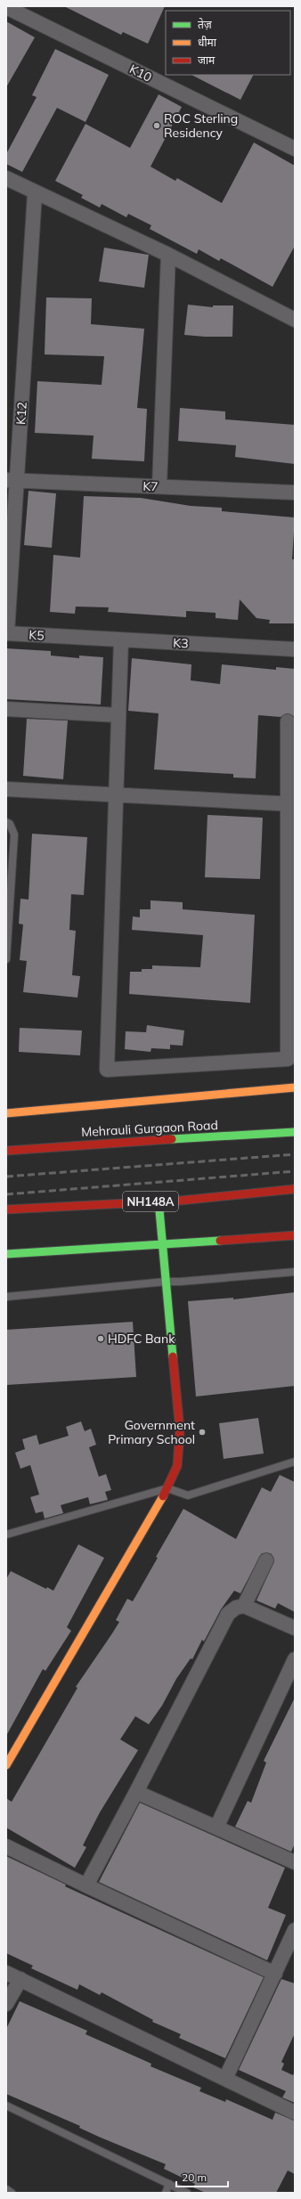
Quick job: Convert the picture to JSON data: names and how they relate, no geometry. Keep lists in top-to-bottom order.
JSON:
{
  "streets": {
    "main road": ["Mehrauli Gurgaon Road", "NH148A"],
    "street": [
      "K10",
      "K12",
      "K7",
      "K5",
      "K3"
    ]
  },
  "crossings": [
    ["K12", "K7"],
    ["K12", "K5"],
    ["K5", "K3"]
  ],
  "places": ["ROC Sterling Residency", "HDFC Bank", "Government Primary School"],
  "legend": ["तेज़", "धीमा", "जाम"],
  "scale_bar": "20 m"
}
